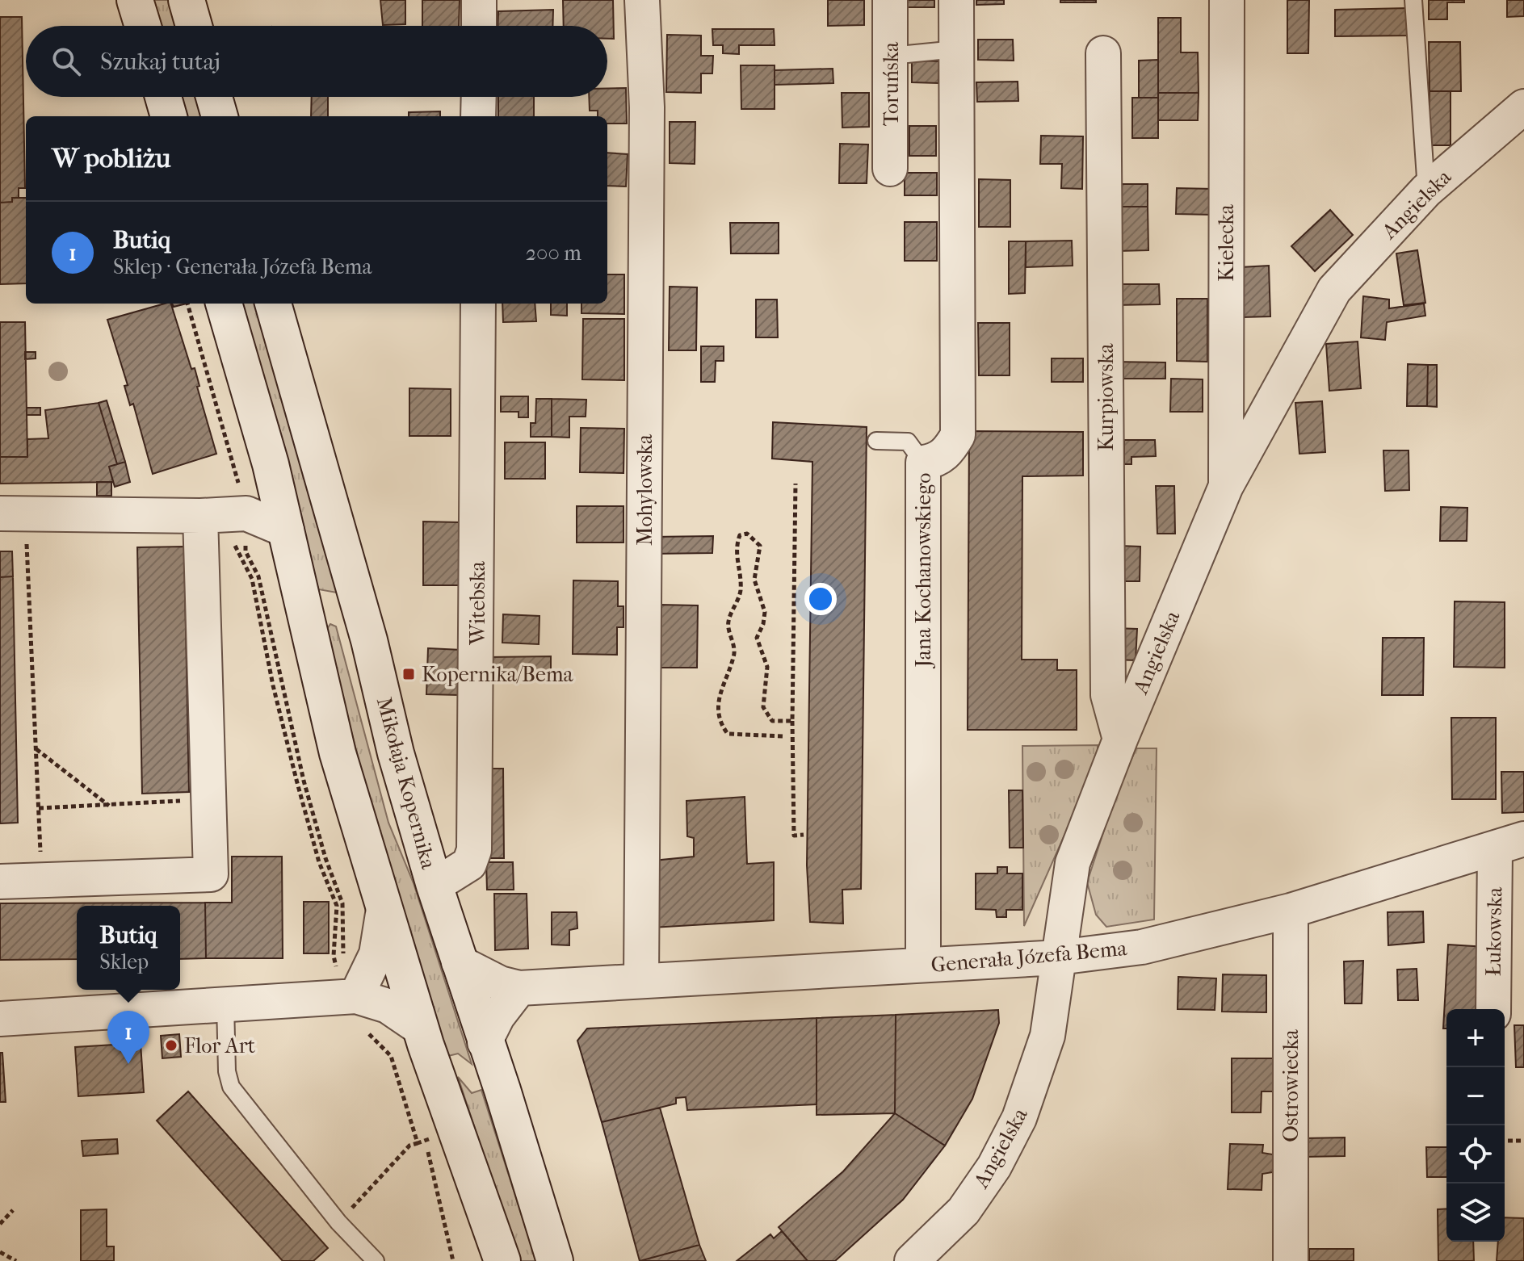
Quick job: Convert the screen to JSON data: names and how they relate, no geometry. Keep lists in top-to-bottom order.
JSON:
{
  "streets": {
    "main road": ["Mikołaja Kopernika"],
    "street": [
      "Toruńska",
      "Angielska",
      "Kielecka",
      "Kurpiowska",
      "Mohylowska",
      "Jana Kochanowskiego",
      "Witebska",
      "Łukowska",
      "Generała Józefa Bema",
      "Ostrowiecka"
    ]
  },
  "crossings": [
    ["Angielska", "Kielecka"],
    ["Angielska", "Kurpiowska"],
    ["Angielska", "Generała Józefa Bema"],
    ["Mohylowska", "Generała Józefa Bema"],
    ["Jana Kochanowskiego", "Generała Józefa Bema"],
    ["Witebska", "Mikołaja Kopernika"],
    ["Mikołaja Kopernika", "Generała Józefa Bema"],
    ["Łukowska", "Generała Józefa Bema"],
    ["Generała Józefa Bema", "Ostrowiecka"]
  ],
  "places": {
    "transit": ["Kopernika/Bema"],
    "other": ["Flor Art"]
  },
  "page": {
    "search": "Szukaj tutaj",
    "heading": "W pobliżu",
    "list": [
      {
        "mark": "1",
        "name": "Butiq",
        "note": "Sklep · Generała Józefa Bema",
        "value": "200 m"
      }
    ],
    "popup": ["Butiq", "Sklep"],
    "map_buttons": ["+", "−"],
    "pins": "1"
  }
}
